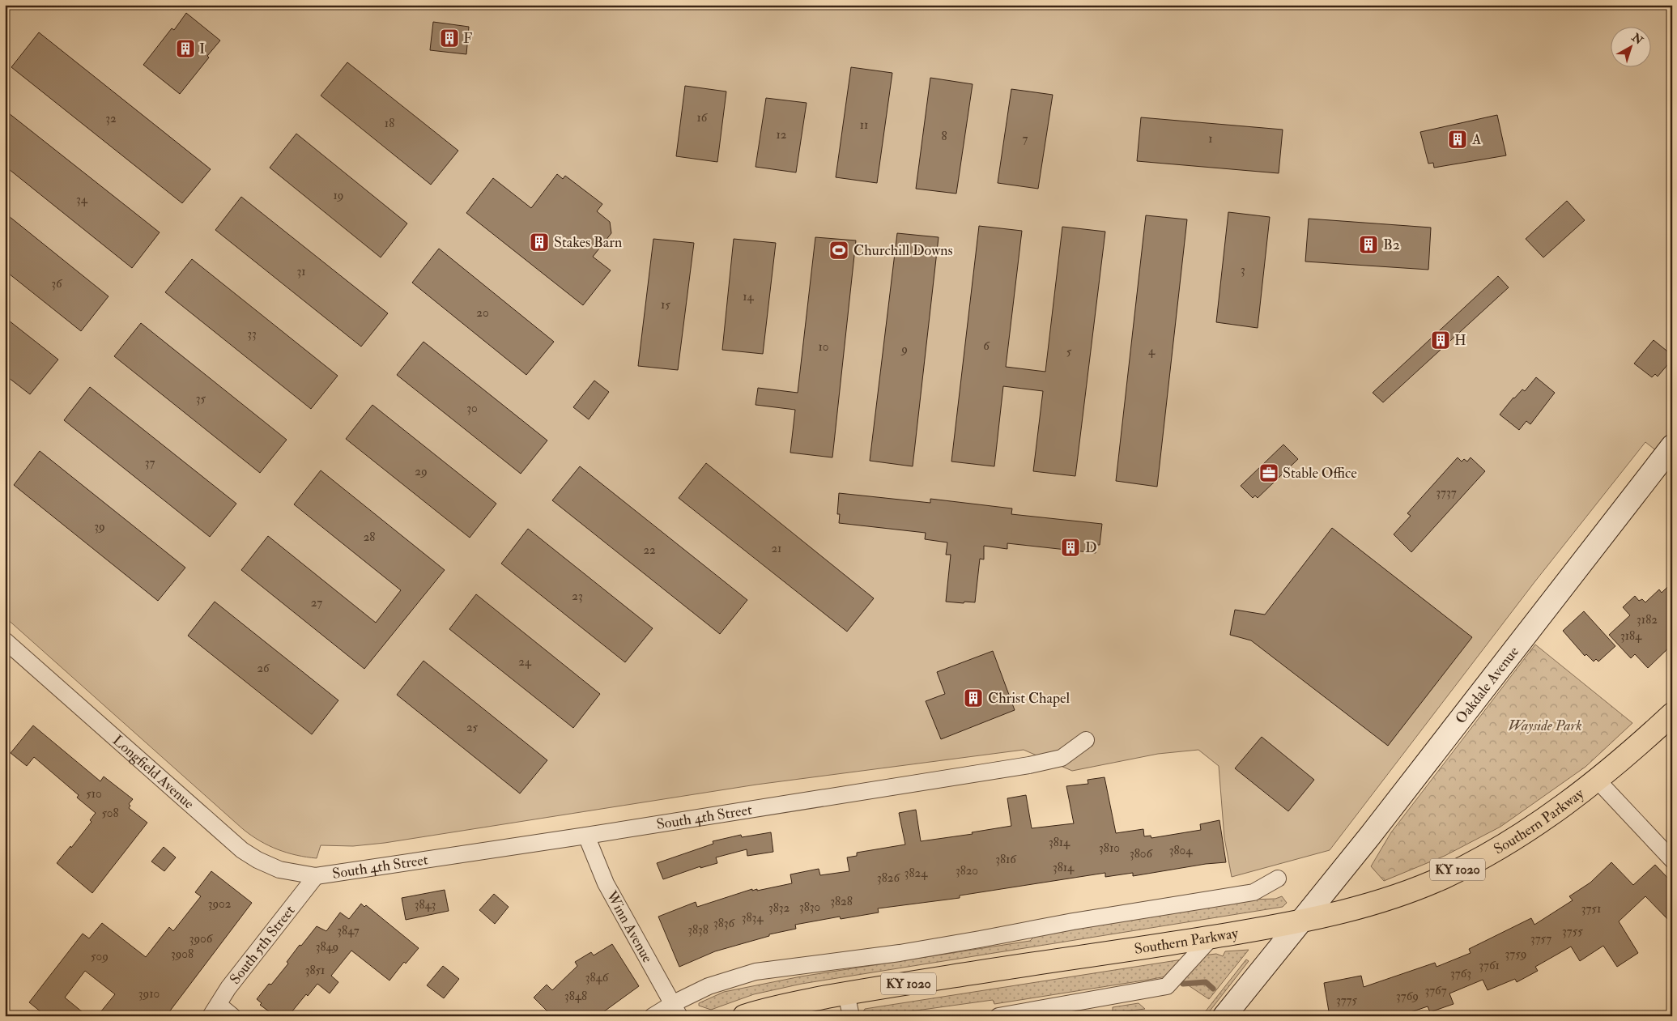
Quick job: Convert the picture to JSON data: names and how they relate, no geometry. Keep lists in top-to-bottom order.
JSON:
{
  "streets": {
    "main road": ["Oakdale Avenue", "Southern Parkway", "KY 1020"],
    "street": [
      "Longfield Avenue",
      "South 4th Street",
      "Winn Avenue",
      "South 5th Street"
    ]
  },
  "crossings": [
    ["Oakdale Avenue", "Southern Parkway"],
    ["Longfield Avenue", "South 4th Street"],
    ["Longfield Avenue", "South 5th Street"],
    ["South 4th Street", "Winn Avenue"],
    ["South 4th Street", "South 5th Street"],
    ["Southern Parkway", "KY 1020"]
  ],
  "parks": ["Wayside Park"],
  "places": {
    "building": [
      "F",
      "I",
      "A",
      "Stakes Barn",
      "B2",
      "H",
      "D",
      "Christ Chapel"
    ],
    "sports": ["Churchill Downs"],
    "office": ["Stable Office"]
  },
  "house_numbers": [
    "16",
    "32",
    "18",
    "11",
    "12",
    "8",
    "7",
    "1",
    "19",
    "34",
    "3",
    "31",
    "36",
    "14",
    "15",
    "20",
    "33",
    "6",
    "10",
    "9",
    "4",
    "5",
    "35",
    "30",
    "37",
    "29",
    "3737",
    "39",
    "28",
    "21",
    "22",
    "23",
    "27",
    "3182",
    "3184",
    "24",
    "26",
    "25",
    "510",
    "508",
    "3814",
    "3810",
    "3804",
    "3806",
    "3816",
    "3814",
    "3820",
    "3824",
    "3826",
    "3828",
    "3902",
    "3843",
    "3830",
    "3832",
    "3751",
    "3834",
    "3836",
    "3838",
    "3847",
    "3755",
    "3906",
    "3757",
    "3849",
    "3908",
    "3759",
    "509",
    "3761",
    "3851",
    "3763",
    "3846",
    "3767",
    "3910",
    "3848",
    "3769",
    "3775"
  ],
  "north": "top right"
}
